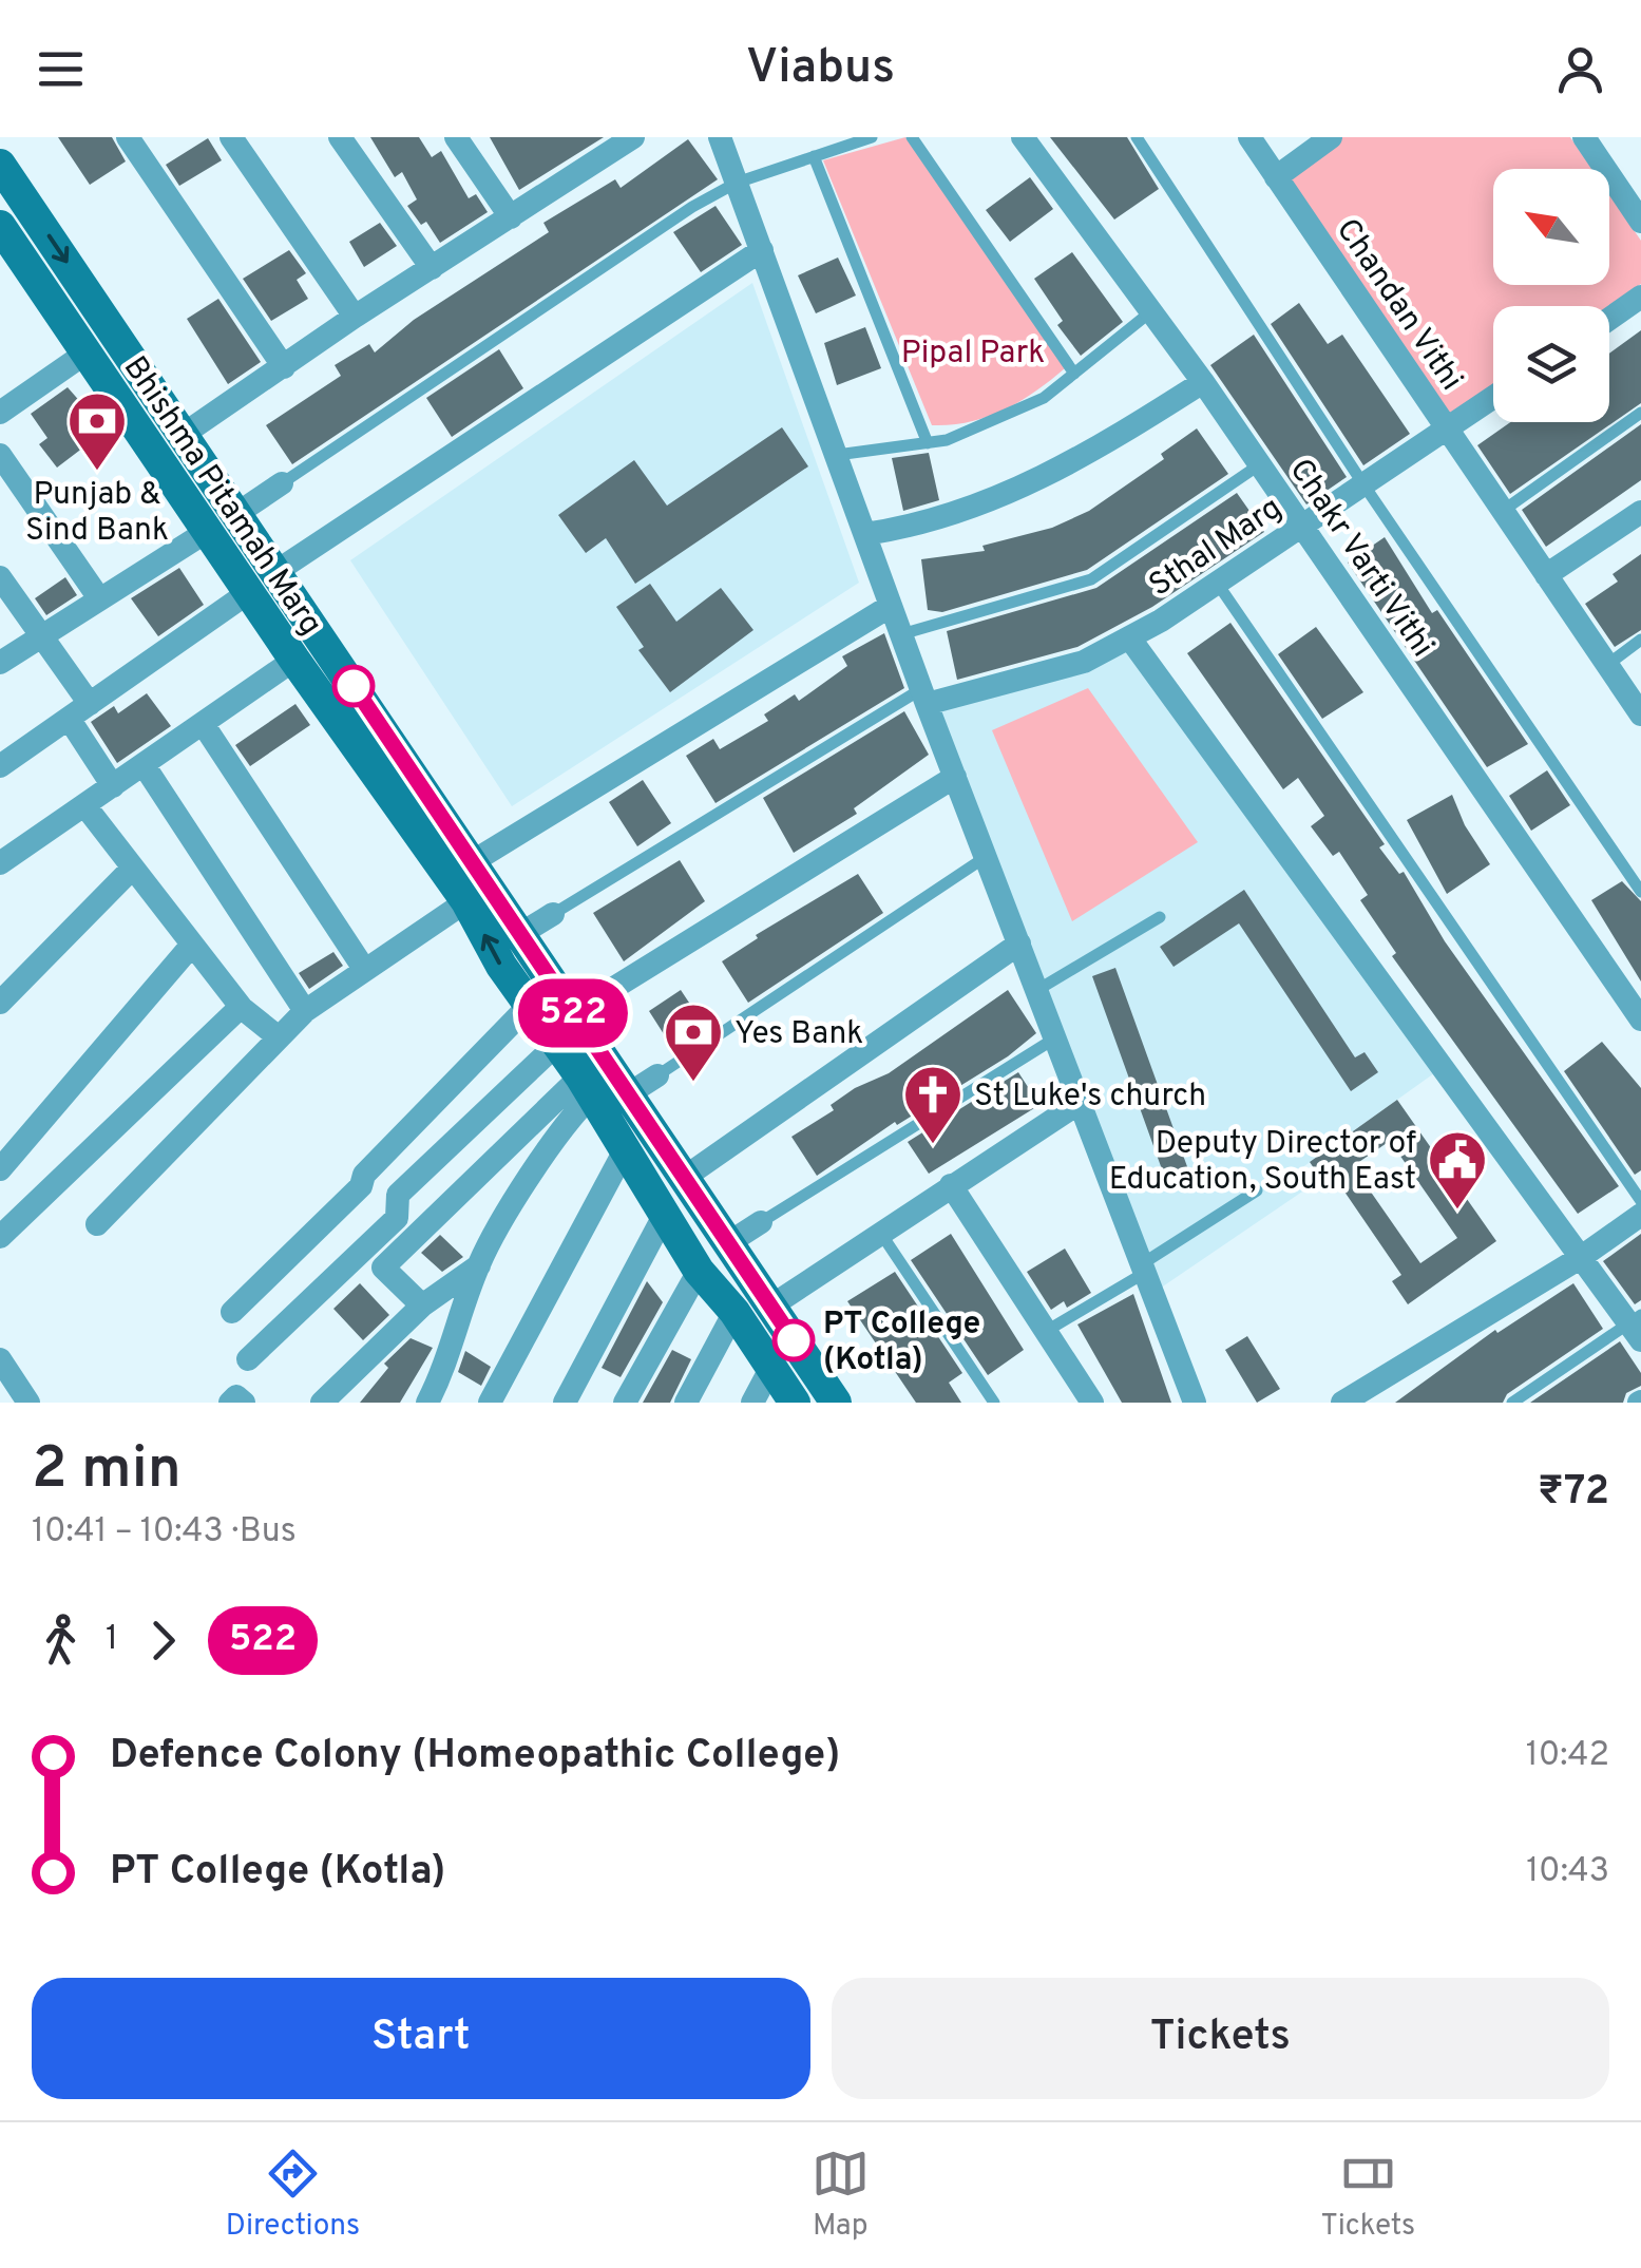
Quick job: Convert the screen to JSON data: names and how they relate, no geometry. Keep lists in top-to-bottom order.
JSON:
{
  "streets": {
    "main road": ["Bhishma Pitamah Marg"],
    "street": ["Chandan Vithi", "Sthal Marg", "Chakr Varti Vithi"]
  },
  "crossings": [
    ["Chandan Vithi", "Sthal Marg"],
    ["Sthal Marg", "Chakr Varti Vithi"]
  ],
  "parks": ["Pipal Park"],
  "places": {
    "bank": ["Punjab & Sind Bank", "Yes Bank"],
    "church": ["St Luke's church"],
    "public building": ["Deputy Director of Education, South East"],
    "other": ["PT College (Kotla)"]
  },
  "lines": ["bus line 522"],
  "north": "top left",
  "page": {
    "header": "Viabus",
    "on_map": "522",
    "heading": ["2 min", "10:41 – 10:43 · Bus", "₹72"],
    "legs": ["1", "522"],
    "list": [
      {
        "name": "Defence Colony (Homeopathic College)",
        "value": "10:42"
      },
      {
        "name": "PT College (Kotla)",
        "value": "10:43"
      }
    ],
    "buttons": ["Start", "Tickets"],
    "tabs": ["Directions", "Map", "Tickets"]
  }
}
